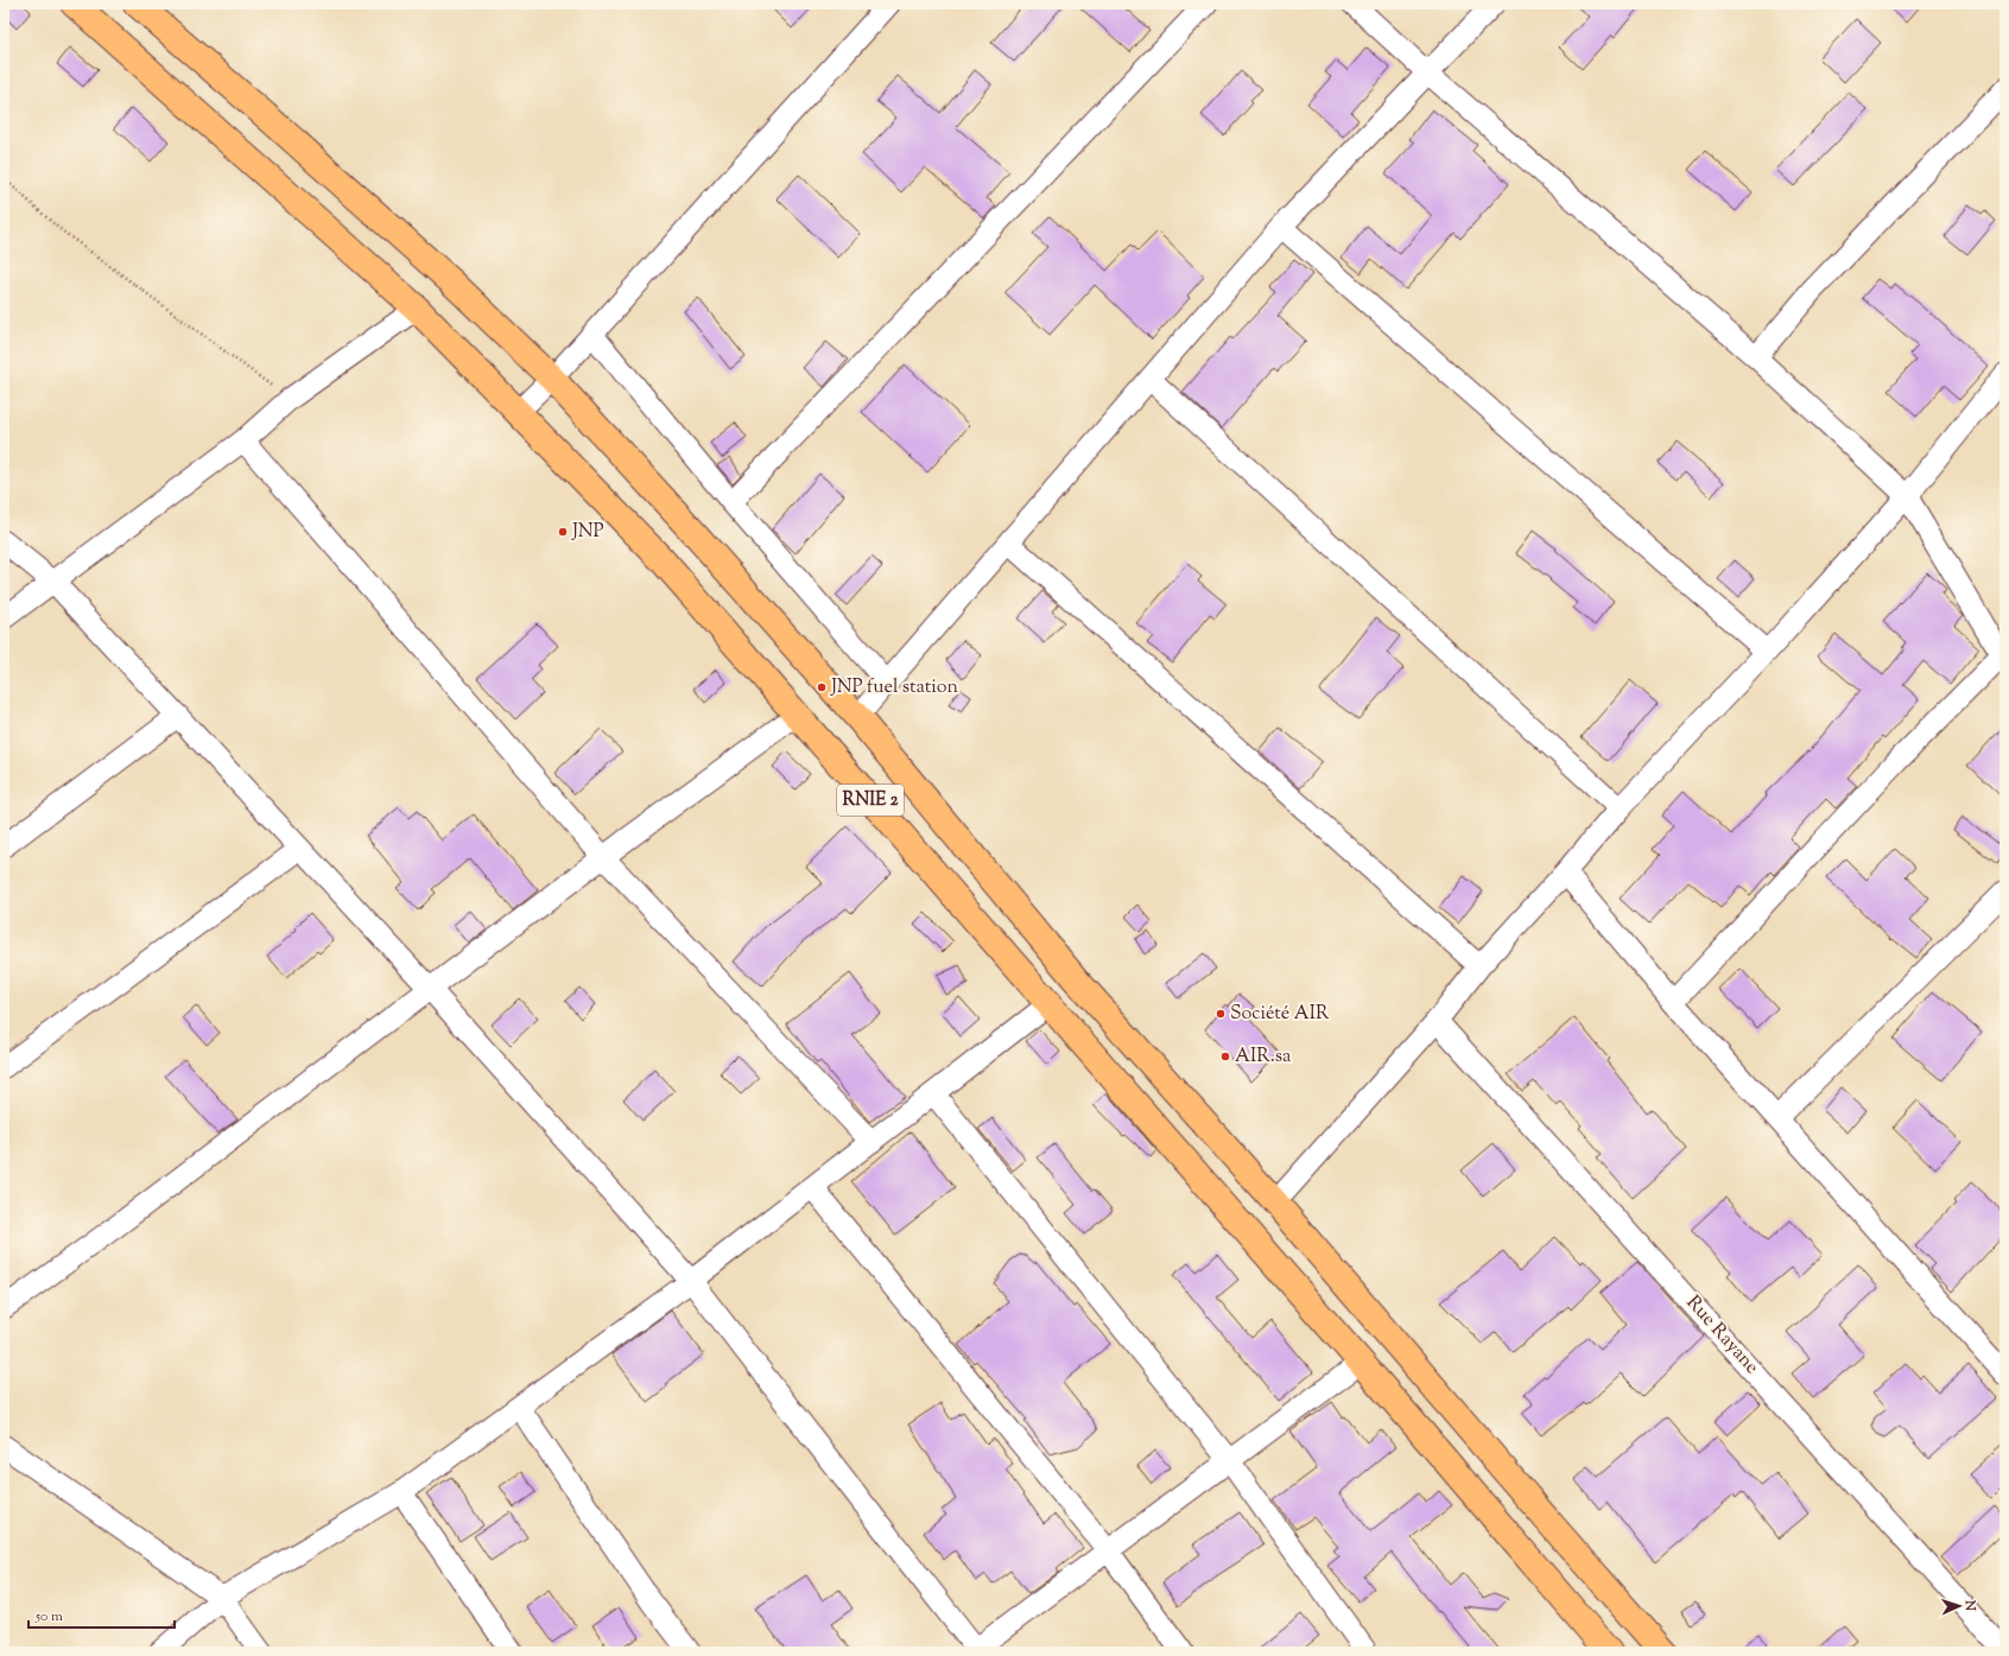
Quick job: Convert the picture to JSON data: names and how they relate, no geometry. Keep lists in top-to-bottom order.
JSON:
{
  "streets": {
    "main road": ["RNIE 2"],
    "street": ["Rue Rayane"]
  },
  "places": [
    "JNP",
    "JNP fuel station",
    "Société AIR",
    "AIR.sa"
  ],
  "scale_bar": "50 m",
  "north": "right"
}
